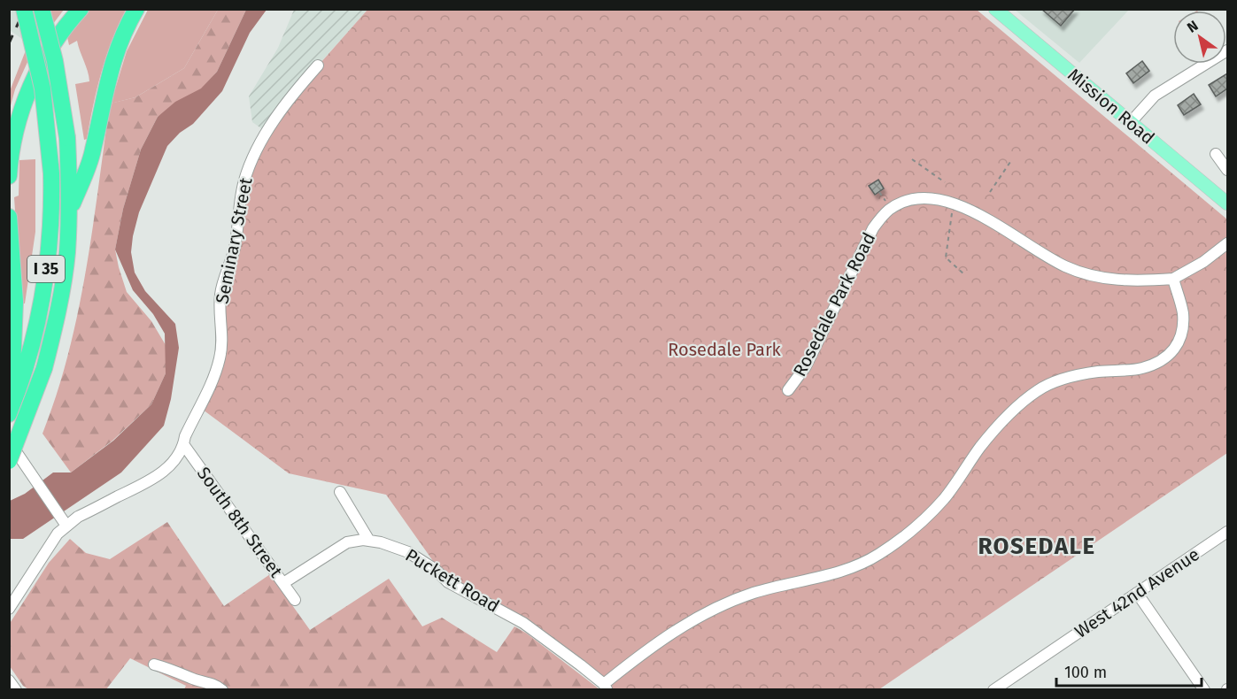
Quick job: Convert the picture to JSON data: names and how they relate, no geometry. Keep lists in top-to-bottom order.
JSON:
{
  "streets": {
    "highway": ["I 35"],
    "main road": ["Mission Road"],
    "street": [
      "Seminary Street",
      "Rosedale Park Road",
      "South 8th Street",
      "Puckett Road",
      "West 42nd Avenue"
    ]
  },
  "crossings": [
    ["Seminary Street", "South 8th Street"],
    ["South 8th Street", "Puckett Road"]
  ],
  "districts": ["ROSEDALE"],
  "parks": ["Rosedale Park"],
  "scale_bar": "100 m",
  "north": "top left"
}
